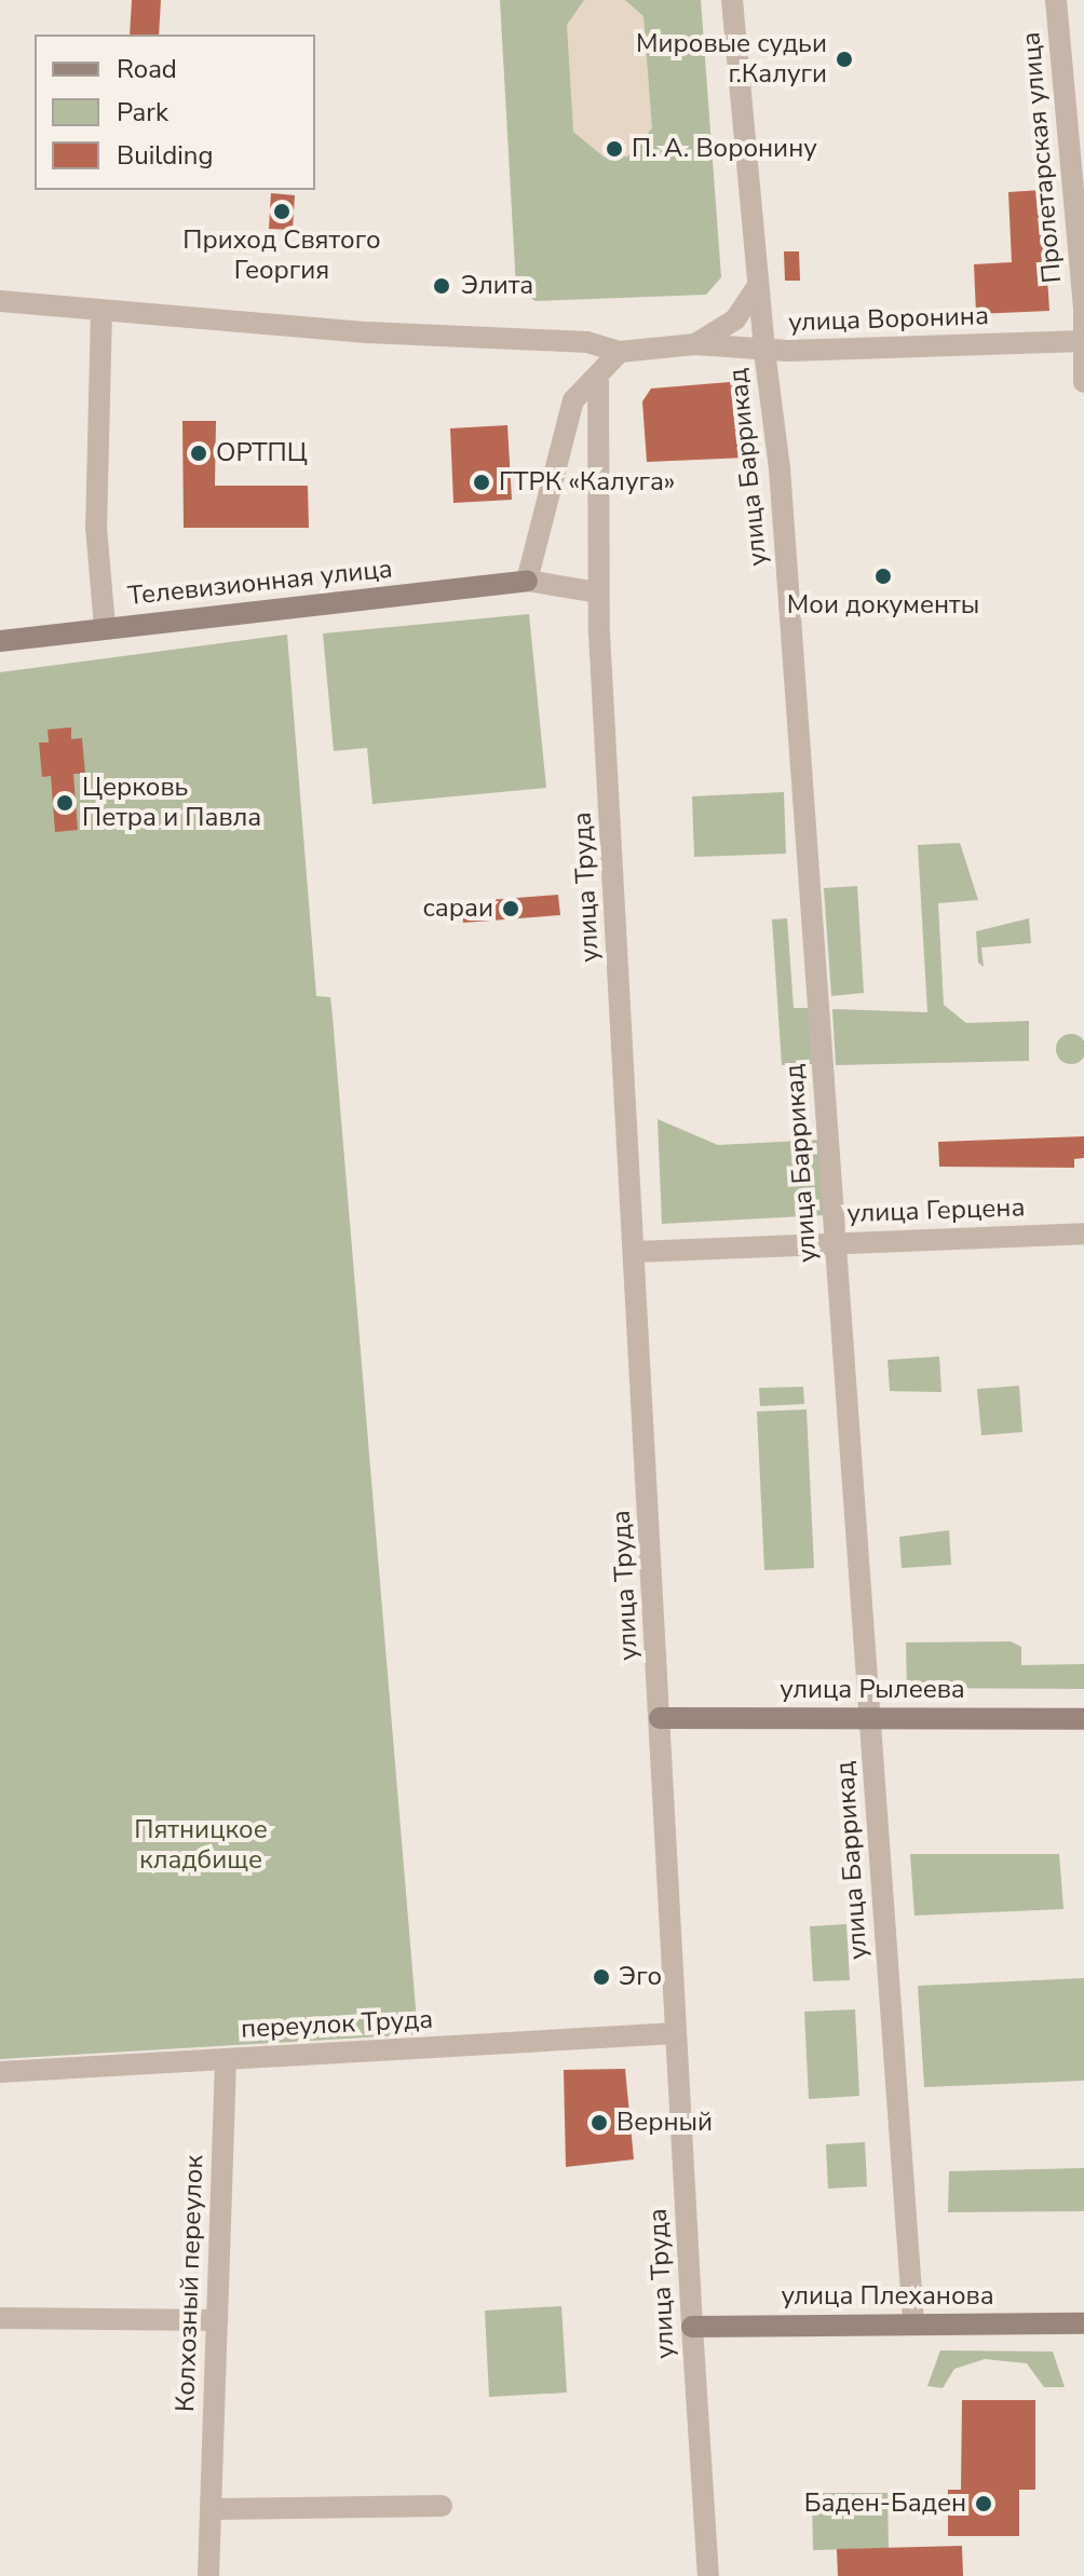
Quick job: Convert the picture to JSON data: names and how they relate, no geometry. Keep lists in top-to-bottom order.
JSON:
{
  "streets": {
    "main road": ["Телевизионная улица", "улица Рылеева", "улица Плеханова"],
    "street": [
      "Пролетарская улица",
      "улица Воронина",
      "улица Баррикад",
      "улица Труда",
      "улица Герцена",
      "переулок Труда",
      "Колхозный переулок"
    ]
  },
  "crossings": [
    ["Пролетарская улица", "улица Воронина"],
    ["улица Воронина", "улица Баррикад"],
    ["улица Баррикад", "улица Герцена"],
    ["улица Баррикад", "улица Рылеева"],
    ["улица Баррикад", "улица Плеханова"],
    ["улица Труда", "улица Герцена"],
    ["улица Труда", "улица Рылеева"],
    ["улица Труда", "переулок Труда"],
    ["улица Труда", "улица Плеханова"],
    ["переулок Труда", "Колхозный переулок"]
  ],
  "parks": ["Пятницкое кладбище"],
  "places": [
    "Мировые судьи г.Калуги",
    "П. А. Воронину",
    "Приход Святого Георгия",
    "Элита",
    "ОРТПЦ",
    "ГТРК «Калуга»",
    "Мои документы",
    "Церковь Петра и Павла",
    "сараи",
    "Эго",
    "Верный",
    "Баден-Баден"
  ],
  "legend": ["Road", "Park", "Building"]
}
